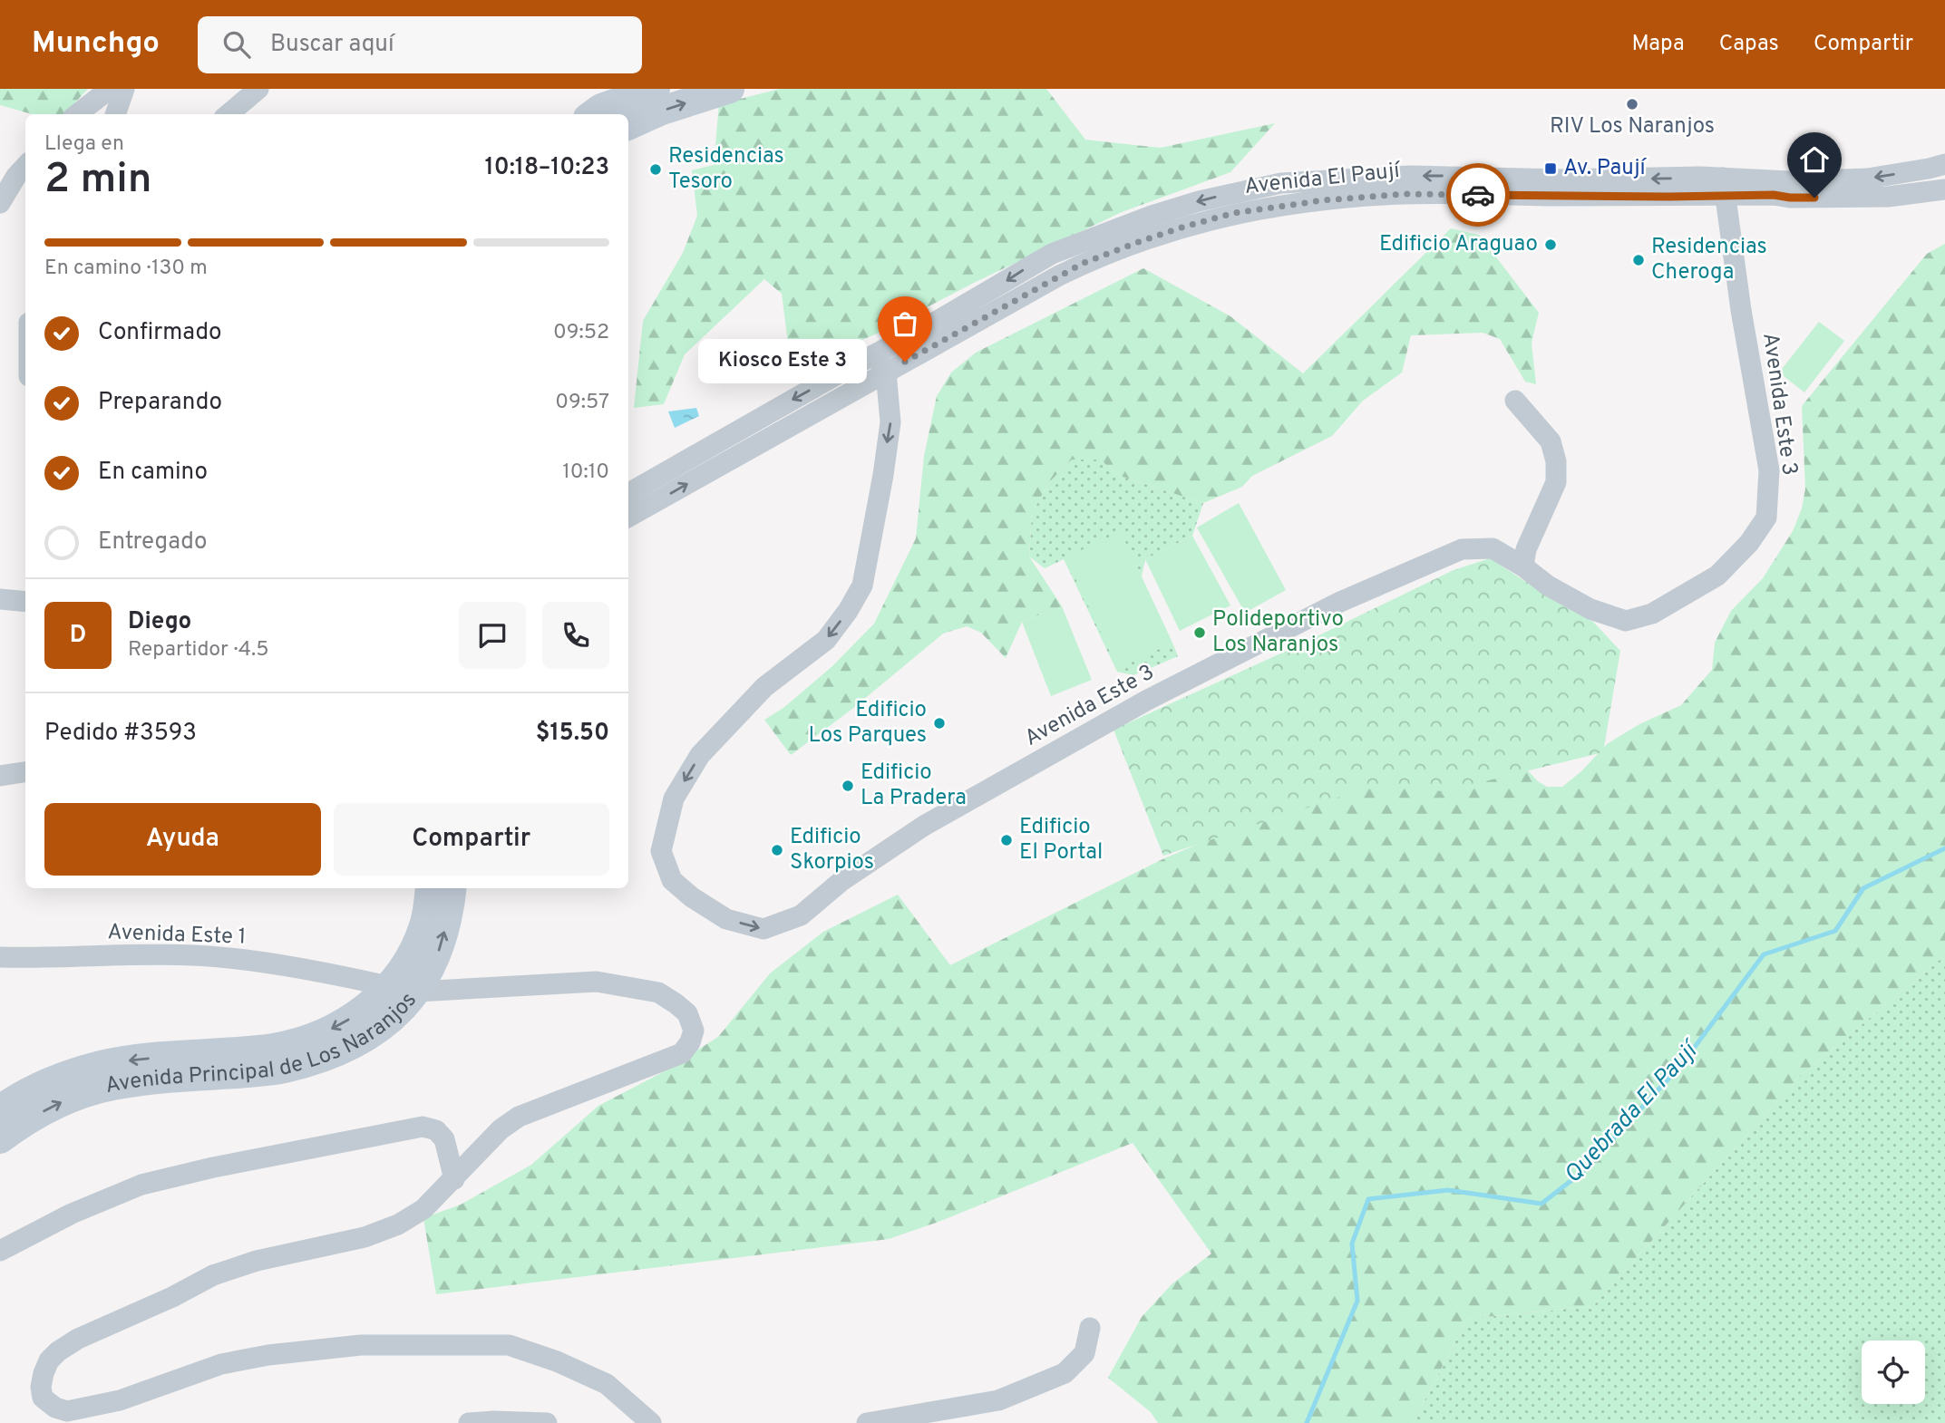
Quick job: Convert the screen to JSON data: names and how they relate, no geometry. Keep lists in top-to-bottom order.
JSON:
{
  "streets": {
    "main road": ["Avenida Principal de Los Naranjos"],
    "street": ["Avenida El Paují", "Avenida Este 3", "Avenida Este 1"]
  },
  "crossings": [
    ["Avenida El Paují", "Avenida Este 3"],
    ["Avenida Este 1", "Avenida Principal de Los Naranjos"]
  ],
  "water": ["Quebrada El Paují"],
  "places": {
    "other": [
      "RIV Los Naranjos",
      "Residencias Tesoro",
      "Edificio Araguao",
      "Residencias Cheroga",
      "Kiosco Este 3",
      "Polideportivo Los Naranjos",
      "Edificio Los Parques",
      "Edificio La Pradera",
      "Edificio El Portal",
      "Edificio Skorpios"
    ],
    "transit": ["Av. Paují"]
  },
  "page": {
    "header": "Munchgo",
    "search": "Buscar aquí",
    "nav": ["Mapa", "Capas", "Compartir"],
    "heading": ["2 min", "Llega en", "10:18–10:23"],
    "panel": [
      "Diego",
      "Repartidor · 4.5",
      "Pedido #3593",
      "$15.50"
    ],
    "bar": "En camino · 130 m",
    "list": [
      ["Confirmado", "09:52"],
      ["Preparando", "09:57"],
      ["En camino", "10:10"],
      "Entregado"
    ],
    "bubble": "Kiosco Este 3",
    "round": "D",
    "buttons": ["Ayuda", "Compartir"]
  }
}
